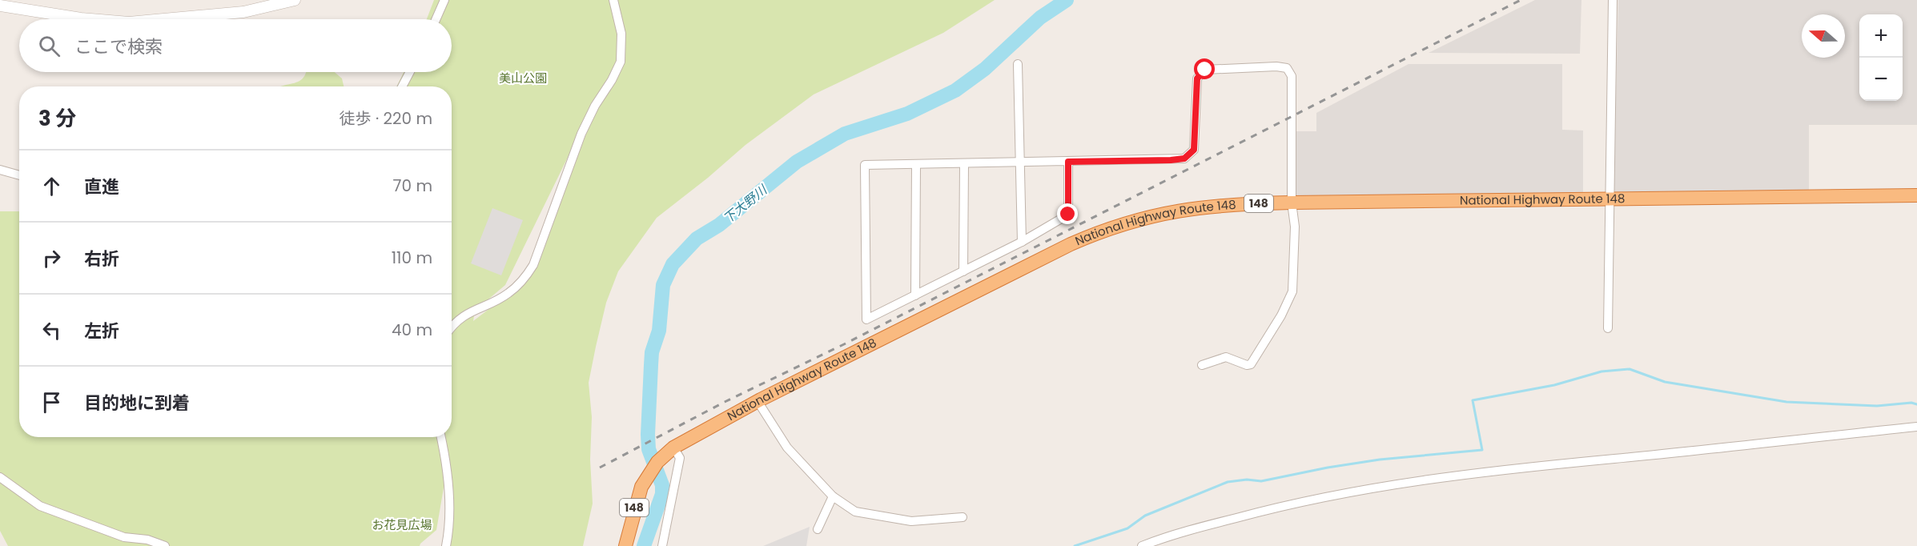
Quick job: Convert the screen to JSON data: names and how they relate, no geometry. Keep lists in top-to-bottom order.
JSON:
{
  "streets": {
    "highway": ["National Highway Route 148", "148"]
  },
  "water": ["下大野川"],
  "parks": ["美山公園", "お花見広場"],
  "north": "left",
  "page": {
    "map_buttons": ["+", "−"],
    "search": "ここで検索",
    "heading": ["3 分", "徒歩 · 220 m"],
    "list": [
      ["直進", "70 m"],
      ["右折", "110 m"],
      ["左折", "40 m"],
      "目的地に到着"
    ]
  }
}
